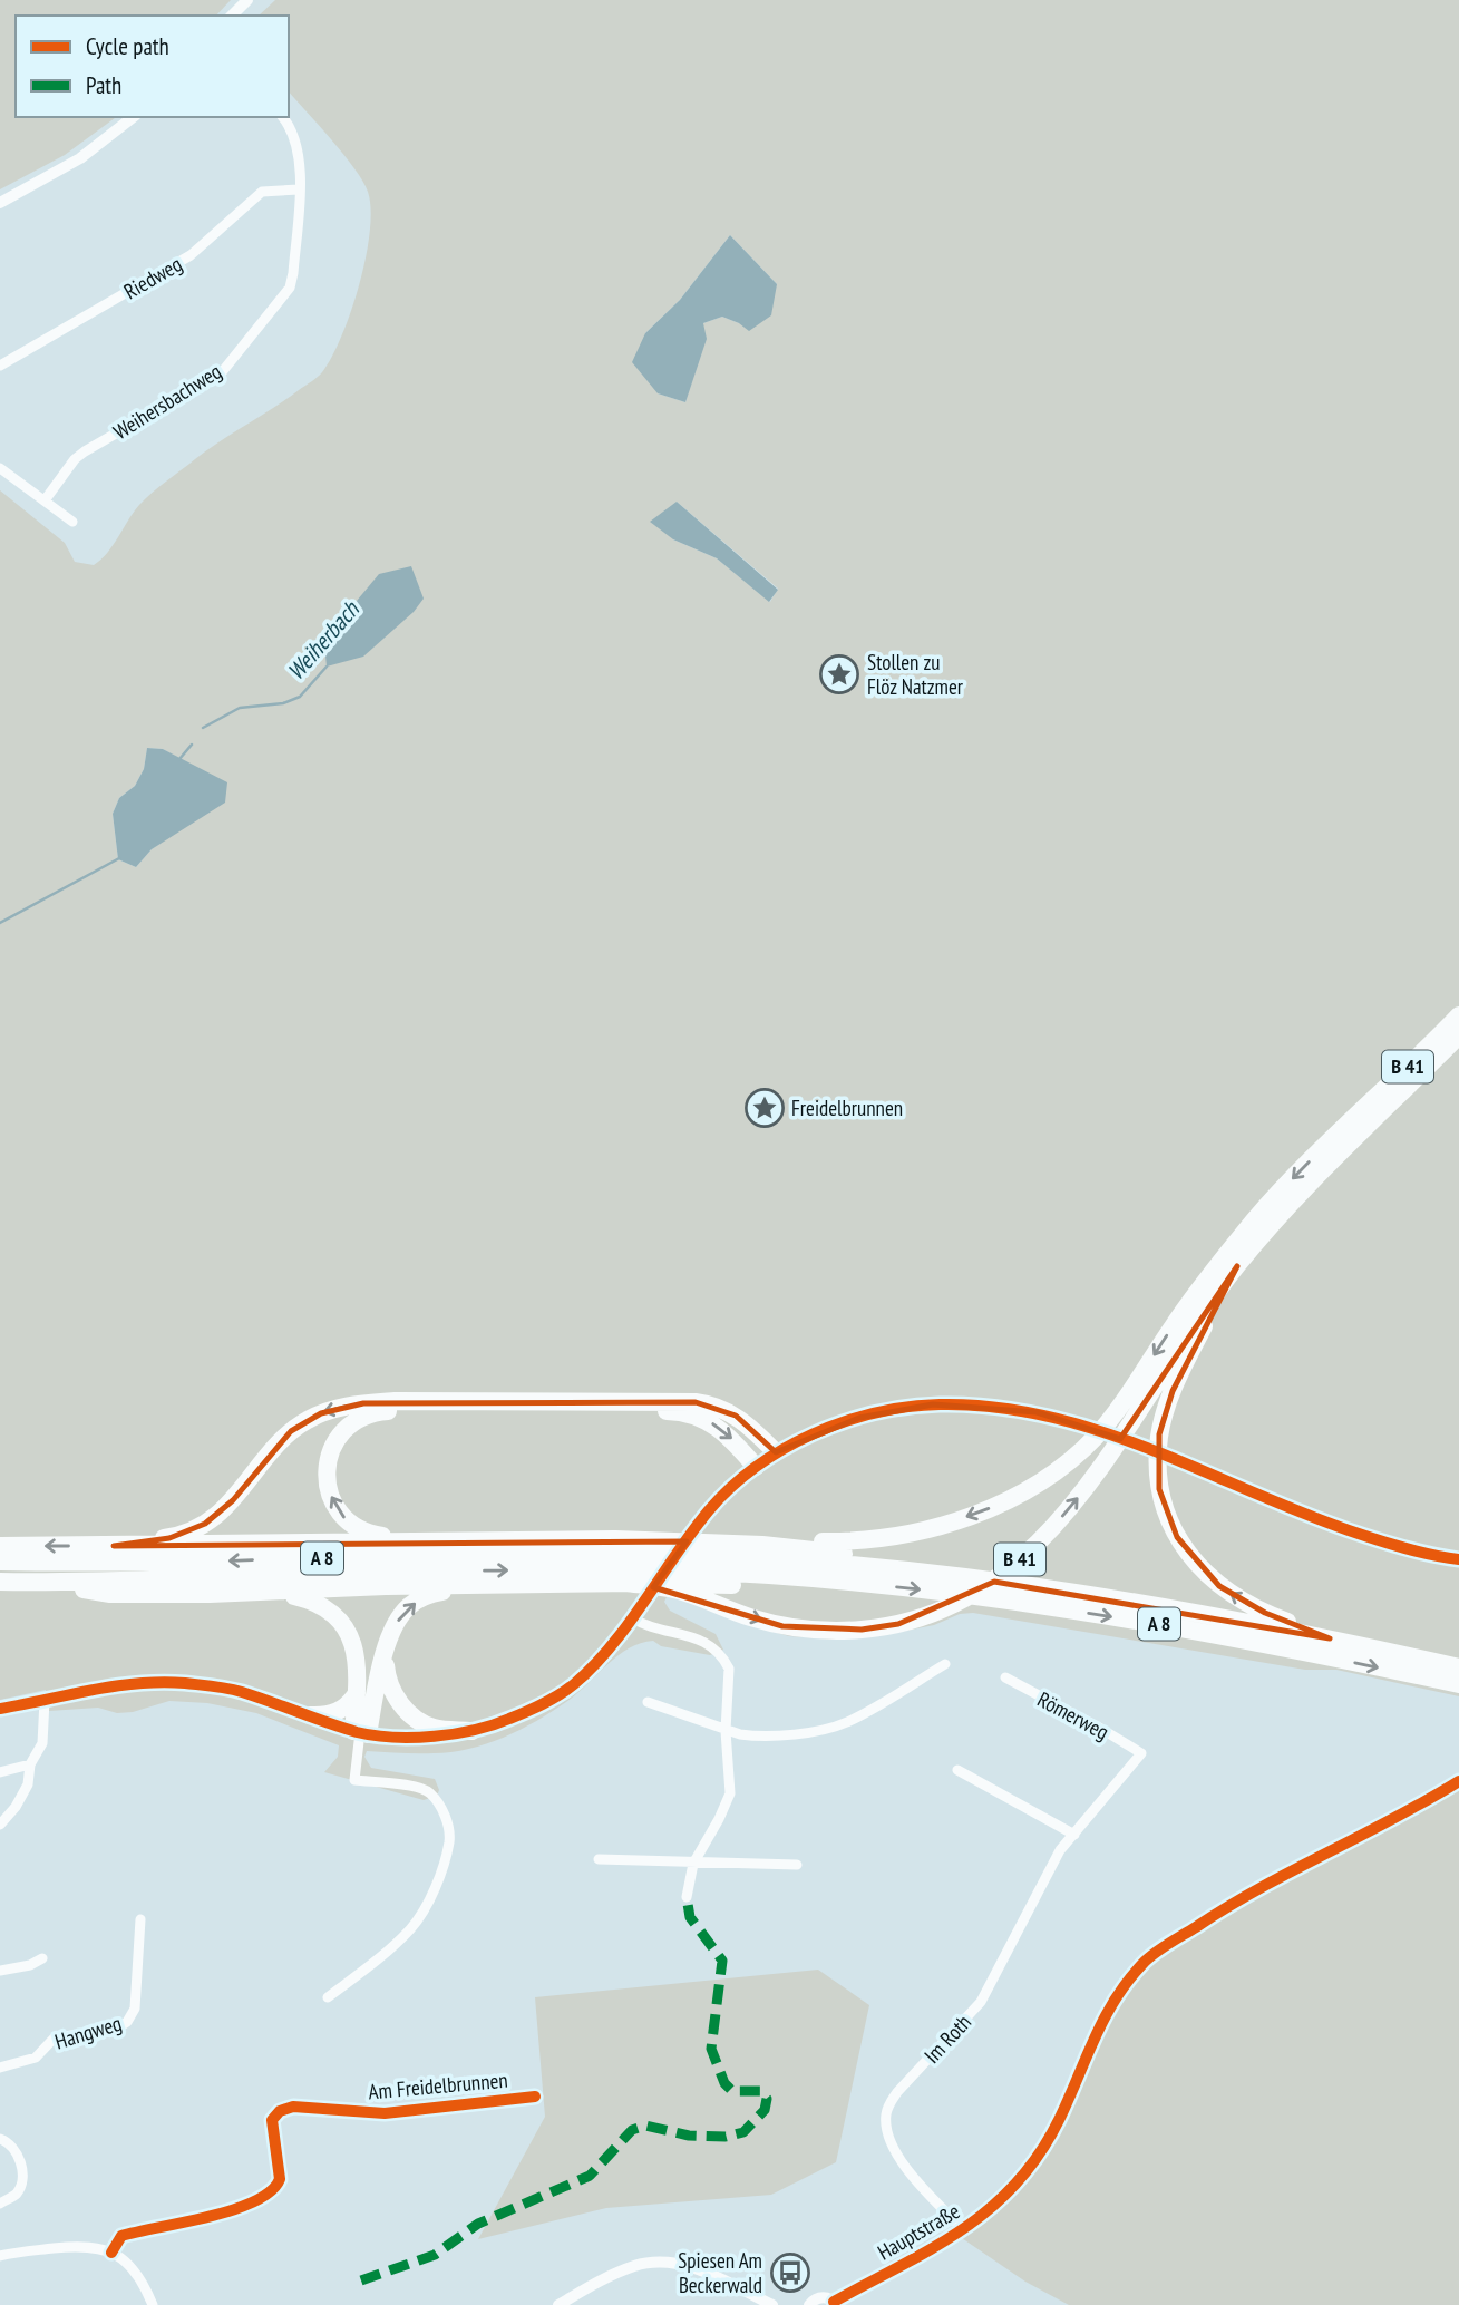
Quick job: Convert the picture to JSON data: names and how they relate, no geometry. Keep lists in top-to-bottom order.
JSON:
{
  "streets": {
    "highway": ["B 41", "A 8"],
    "street": [
      "Riedweg",
      "Weihersbachweg",
      "Römerweg",
      "Hangweg",
      "Im Roth",
      "Am Freidelbrunnen",
      "Hauptstraße"
    ]
  },
  "crossings": [
    ["Riedweg", "Weihersbachweg"],
    ["B 41", "A 8"],
    ["Römerweg", "Im Roth"],
    ["Im Roth", "Hauptstraße"]
  ],
  "water": ["Weiherbach"],
  "places": {
    "place": ["Stollen zu Flöz Natzmer", "Freidelbrunnen"],
    "bus stop": ["Spiesen Am Beckerwald"]
  },
  "legend": ["Cycle path", "Path"]
}
